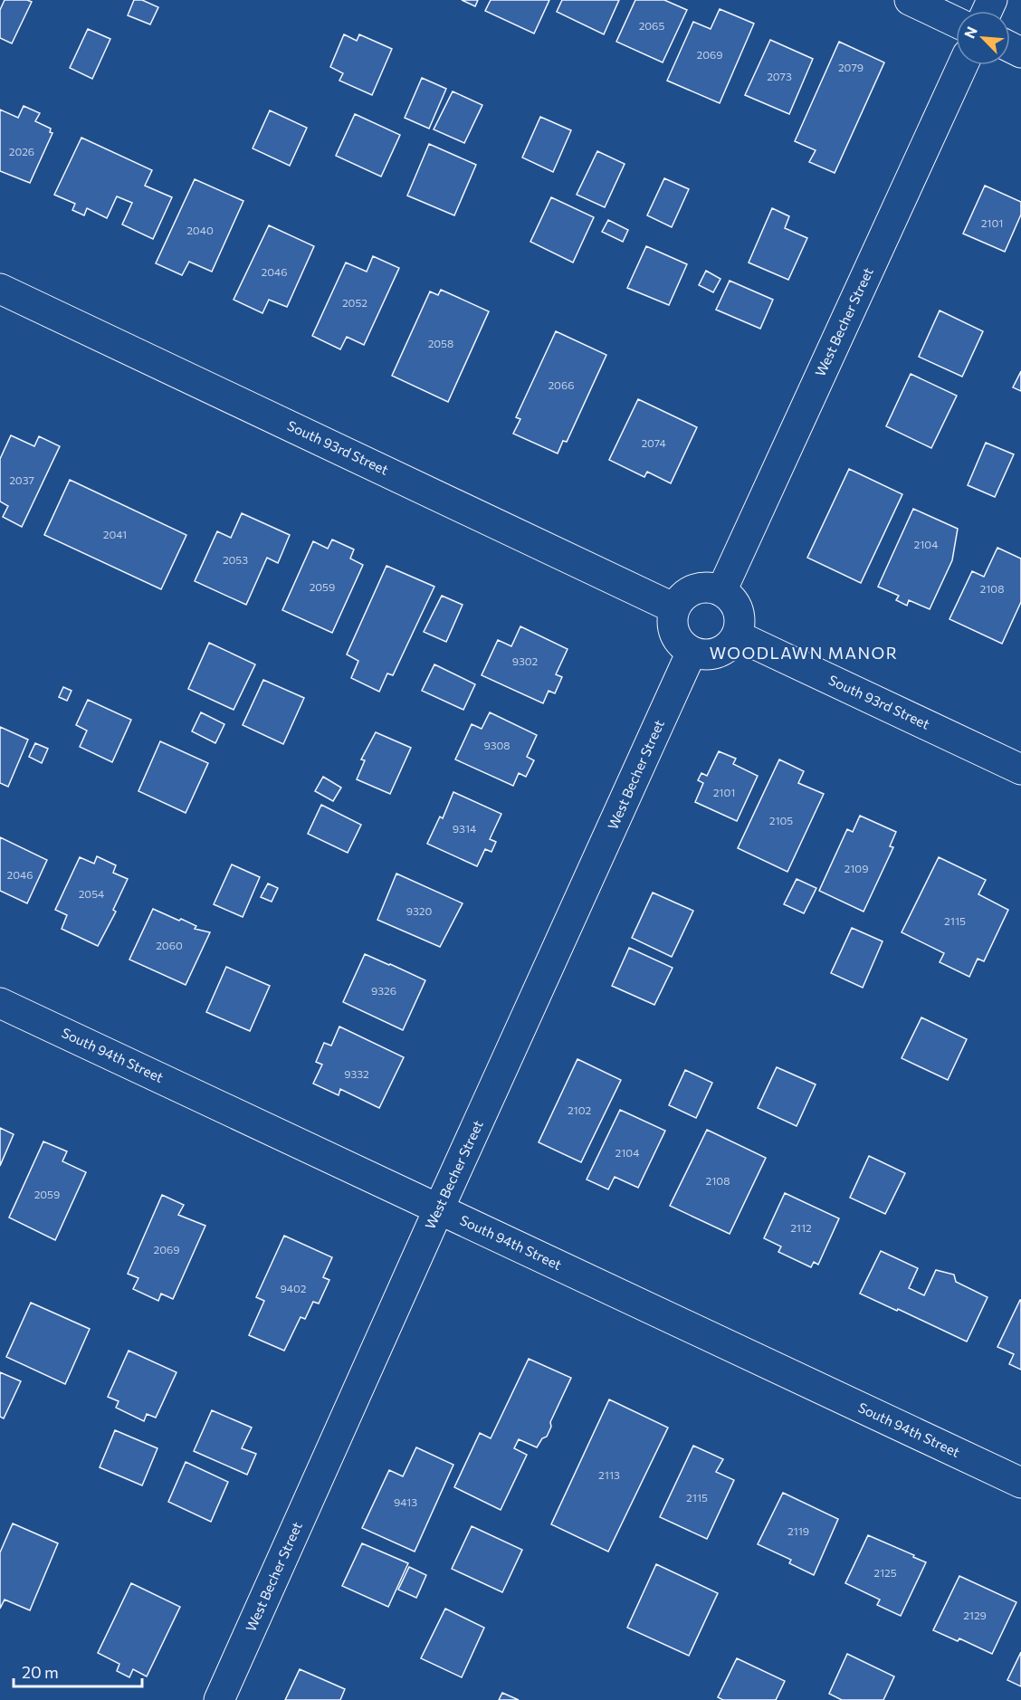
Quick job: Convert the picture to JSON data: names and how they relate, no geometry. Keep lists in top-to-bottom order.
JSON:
{
  "streets": {
    "street": ["West Becher Street", "South 93rd Street", "South 94th Street"]
  },
  "crossings": [
    ["West Becher Street", "South 93rd Street"],
    ["West Becher Street", "South 94th Street"]
  ],
  "districts": ["WOODLAWN MANOR"],
  "house_numbers": [
    "2065",
    "2069",
    "2079",
    "2073",
    "2026",
    "2101",
    "2040",
    "2046",
    "2052",
    "2058",
    "2066",
    "2074",
    "2037",
    "2041",
    "2104",
    "2053",
    "2059",
    "2108",
    "9302",
    "9308",
    "2101",
    "2105",
    "9314",
    "2109",
    "2046",
    "2054",
    "9320",
    "2115",
    "2060",
    "9326",
    "9332",
    "2102",
    "2104",
    "2108",
    "2059",
    "2112",
    "2069",
    "9402",
    "2113",
    "2115",
    "9413",
    "2119",
    "2125",
    "2129"
  ],
  "scale_bar": "20 m",
  "north": "top left"
}
